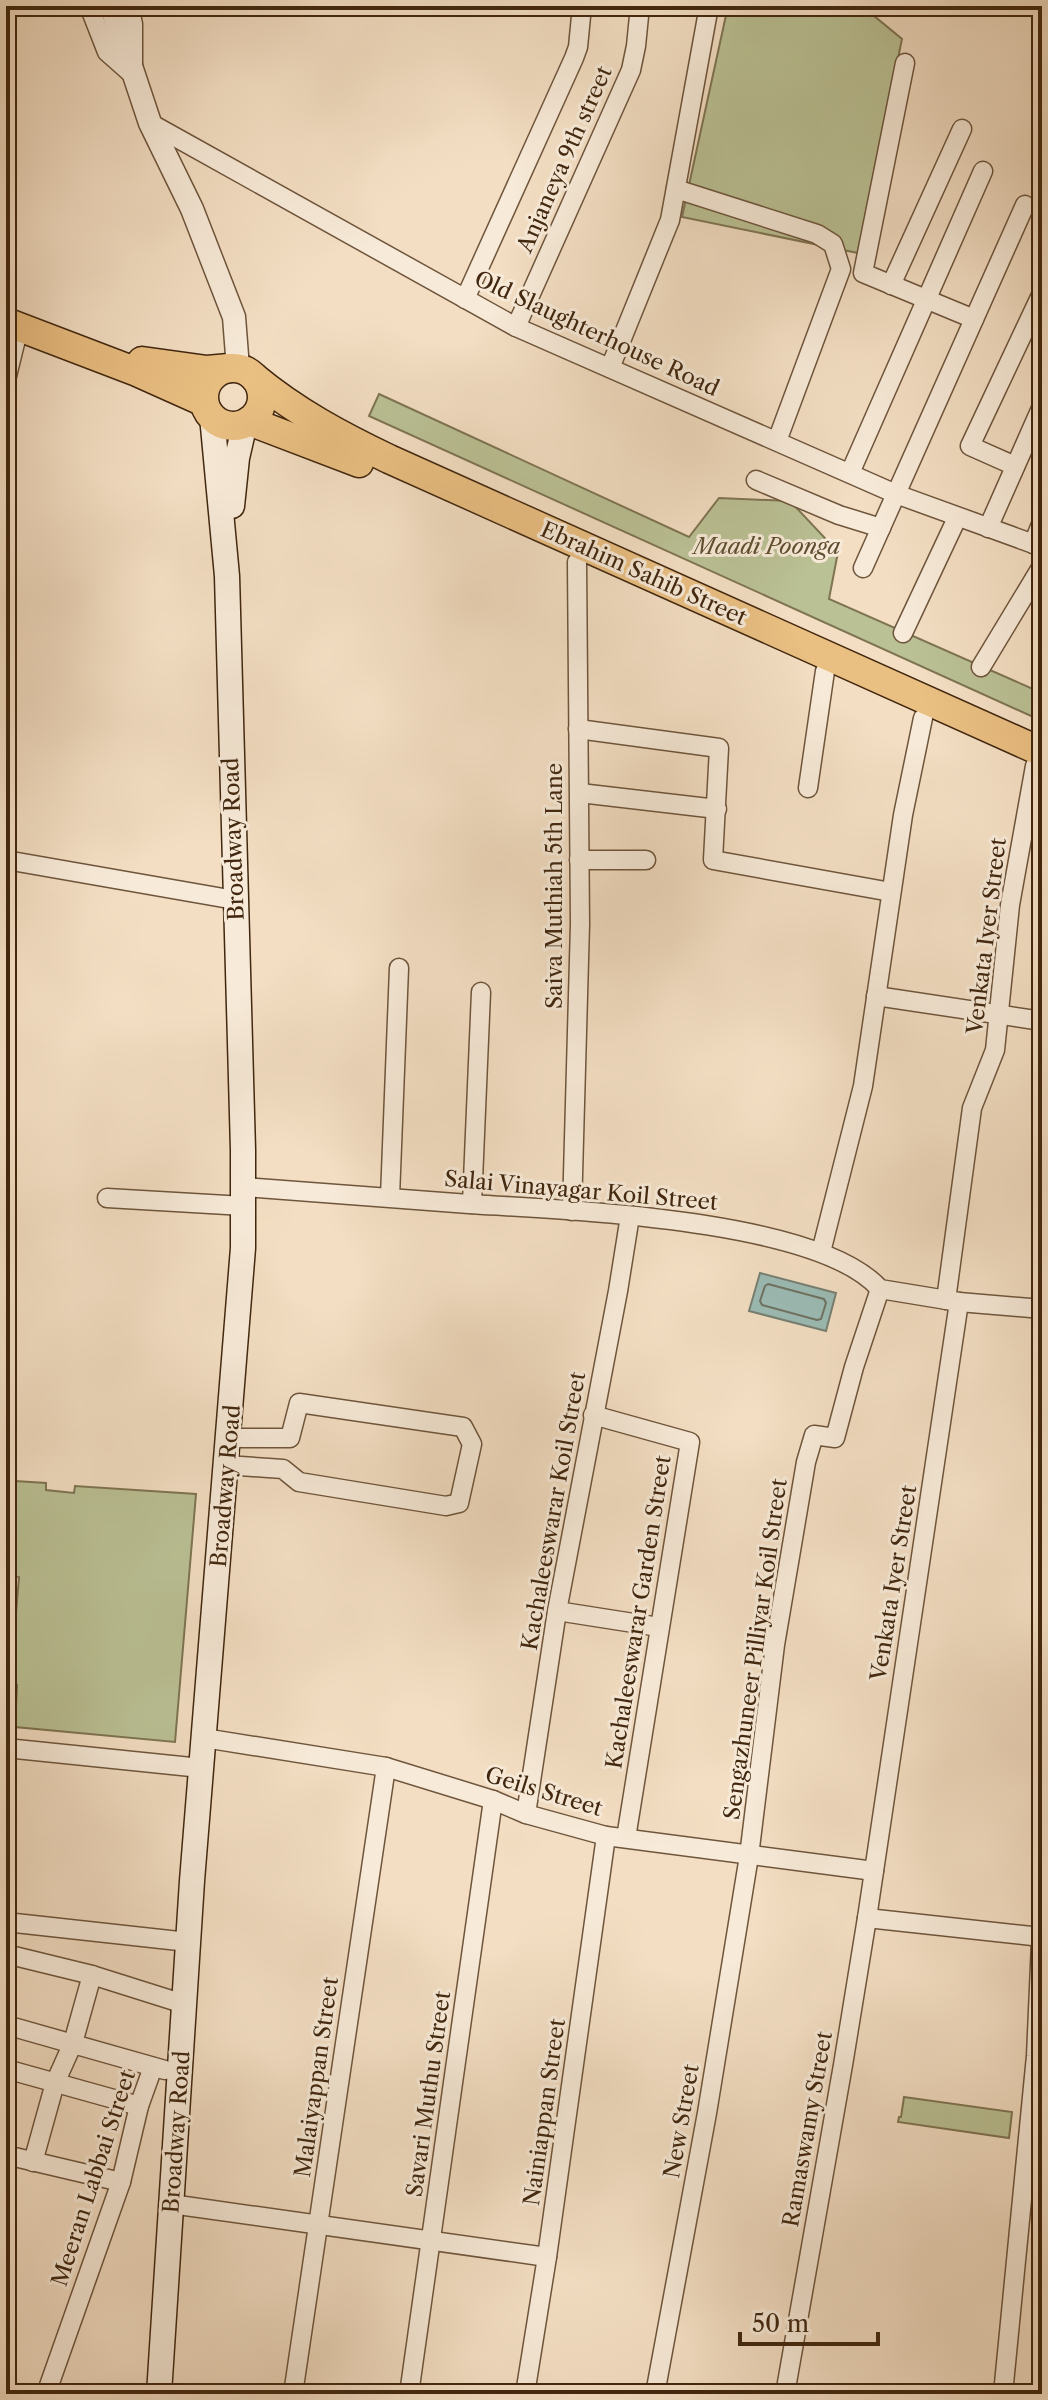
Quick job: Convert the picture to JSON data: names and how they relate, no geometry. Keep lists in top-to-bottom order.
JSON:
{
  "streets": {
    "main road": ["Ebrahim Sahib Street", "Broadway Road"],
    "street": [
      "Anjaneya 9th street",
      "Old Slaughterhouse Road",
      "Saiva Muthiah 5th Lane",
      "Venkata Iyer Street",
      "Salai Vinayagar Koil Street",
      "Kachaleeswarar Koil Street",
      "Kachaleeswarar Garden Street",
      "Sengazhuneer Pilliyar Koil Street",
      "Geils Street",
      "Malaiyappan Street",
      "Savari Muthu Street",
      "Nainiappan Street",
      "New Street",
      "Ramaswamy Street",
      "Meeran Labbai Street"
    ]
  },
  "crossings": [
    ["Anjaneya 9th street", "Old Slaughterhouse Road"],
    ["Ebrahim Sahib Street", "Broadway Road"],
    ["Ebrahim Sahib Street", "Saiva Muthiah 5th Lane"],
    ["Ebrahim Sahib Street", "Venkata Iyer Street"],
    ["Broadway Road", "Salai Vinayagar Koil Street"],
    ["Broadway Road", "Geils Street"],
    ["Saiva Muthiah 5th Lane", "Salai Vinayagar Koil Street"],
    ["Venkata Iyer Street", "Salai Vinayagar Koil Street"],
    ["Venkata Iyer Street", "Geils Street"],
    ["Venkata Iyer Street", "Ramaswamy Street"],
    ["Salai Vinayagar Koil Street", "Kachaleeswarar Koil Street"],
    ["Salai Vinayagar Koil Street", "Sengazhuneer Pilliyar Koil Street"],
    ["Kachaleeswarar Koil Street", "Kachaleeswarar Garden Street"],
    ["Kachaleeswarar Koil Street", "Geils Street"],
    ["Kachaleeswarar Garden Street", "Geils Street"],
    ["Sengazhuneer Pilliyar Koil Street", "Geils Street"],
    ["Sengazhuneer Pilliyar Koil Street", "New Street"],
    ["Geils Street", "Malaiyappan Street"],
    ["Geils Street", "Savari Muthu Street"],
    ["Geils Street", "Nainiappan Street"],
    ["Geils Street", "New Street"],
    ["Geils Street", "Ramaswamy Street"]
  ],
  "parks": ["Maadi Poonga"],
  "scale_bar": "50 m"
}
